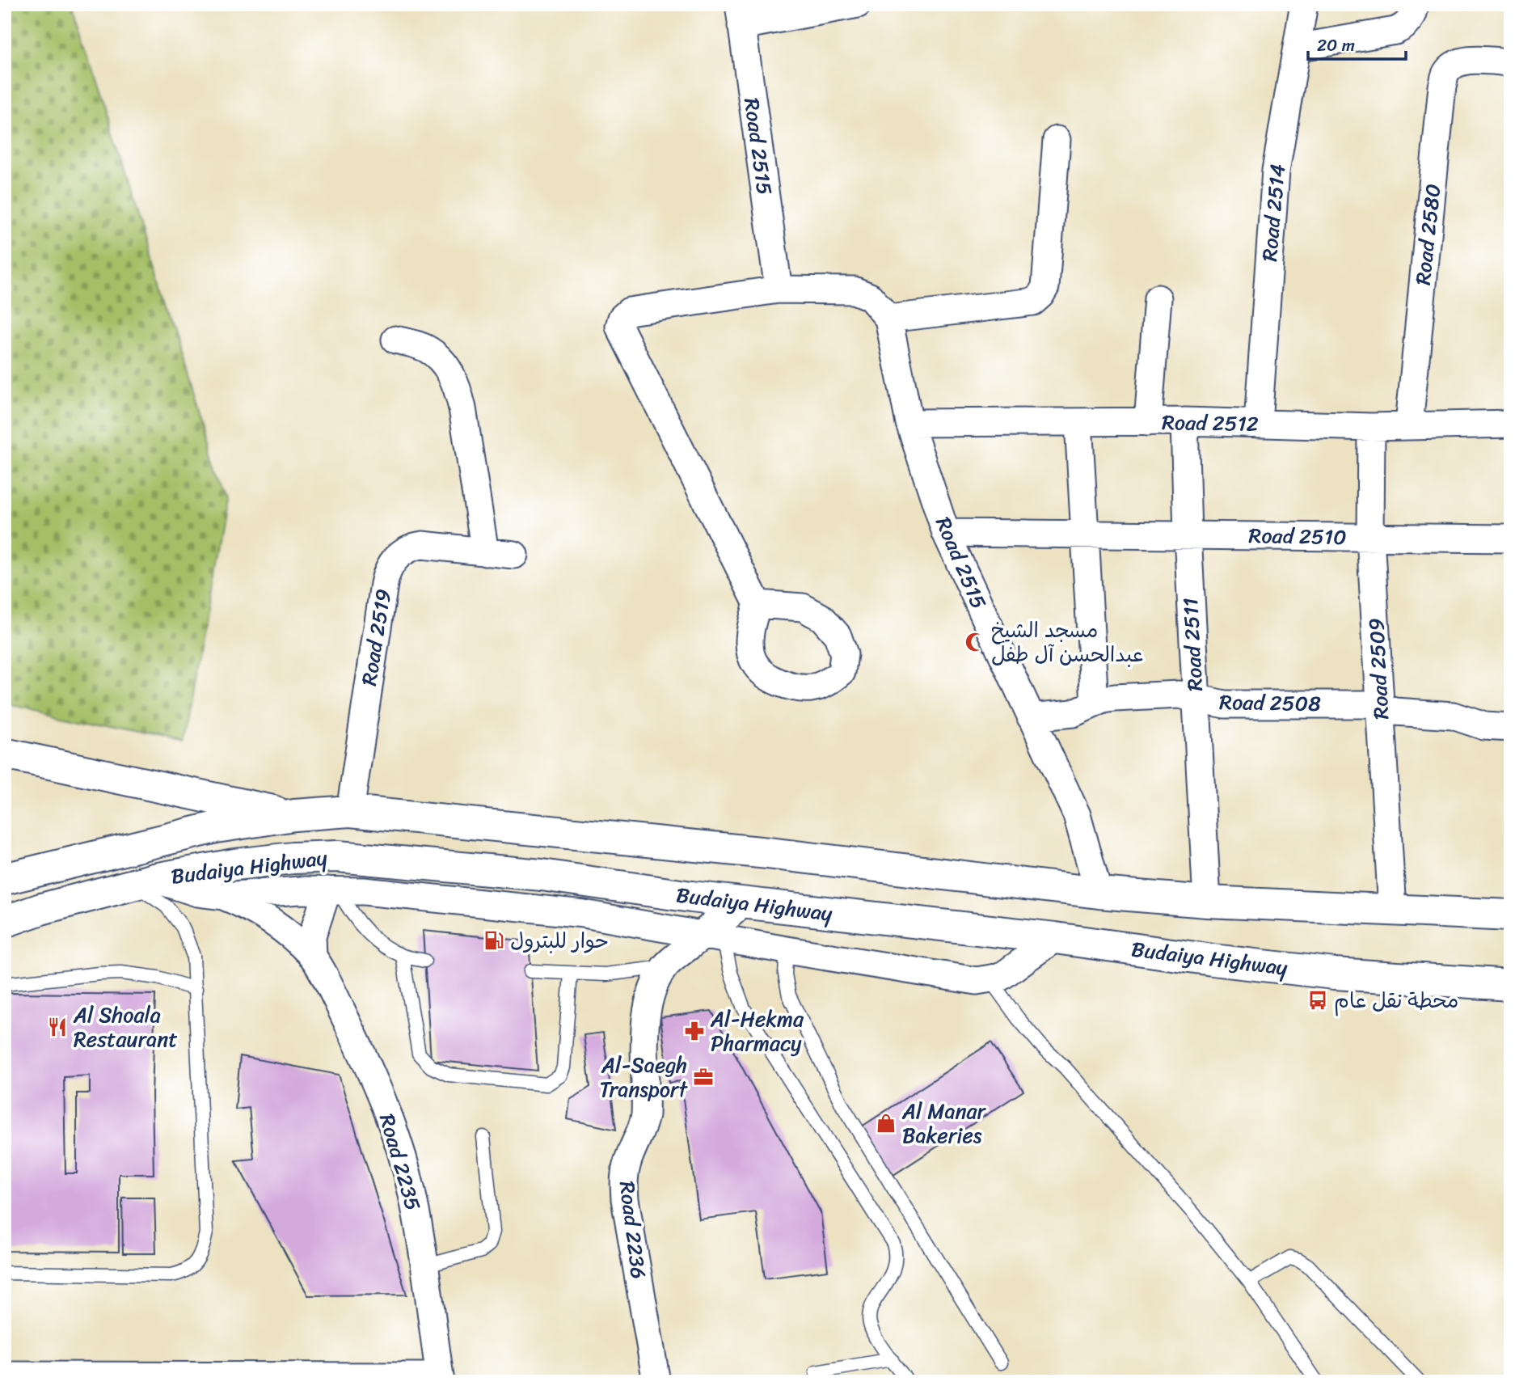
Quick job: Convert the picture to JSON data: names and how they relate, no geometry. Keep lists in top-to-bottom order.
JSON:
{
  "streets": {
    "main road": ["Budaiya Highway"],
    "street": [
      "Road 2515",
      "Road 2514",
      "Road 2580",
      "Road 2512",
      "Road 2510",
      "Road 2519",
      "Road 2511",
      "Road 2509",
      "Road 2508",
      "Road 2235",
      "Road 2236"
    ]
  },
  "crossings": [
    ["Road 2515", "Road 2512"],
    ["Road 2515", "Road 2510"],
    ["Road 2515", "Road 2508"],
    ["Road 2515", "Budaiya Highway"],
    ["Road 2514", "Road 2512"],
    ["Road 2580", "Road 2512"],
    ["Road 2512", "Road 2511"],
    ["Road 2512", "Road 2509"],
    ["Road 2510", "Road 2511"],
    ["Road 2510", "Road 2509"],
    ["Road 2519", "Budaiya Highway"],
    ["Road 2511", "Road 2508"],
    ["Road 2511", "Budaiya Highway"],
    ["Road 2509", "Road 2508"],
    ["Road 2509", "Budaiya Highway"]
  ],
  "places": {
    "mosque": ["مسجد الشيخ عبدالحسن آل طفل"],
    "fuel station": ["حوار للبترول"],
    "bus stop": ["محطة نقل عام"],
    "restaurant": ["Al Shoala Restaurant"],
    "pharmacy": ["Al-Hekma Pharmacy"],
    "office": ["Al-Saegh Transport"],
    "shop": ["Al Manar Bakeries"]
  },
  "scale_bar": "20 m"
}
